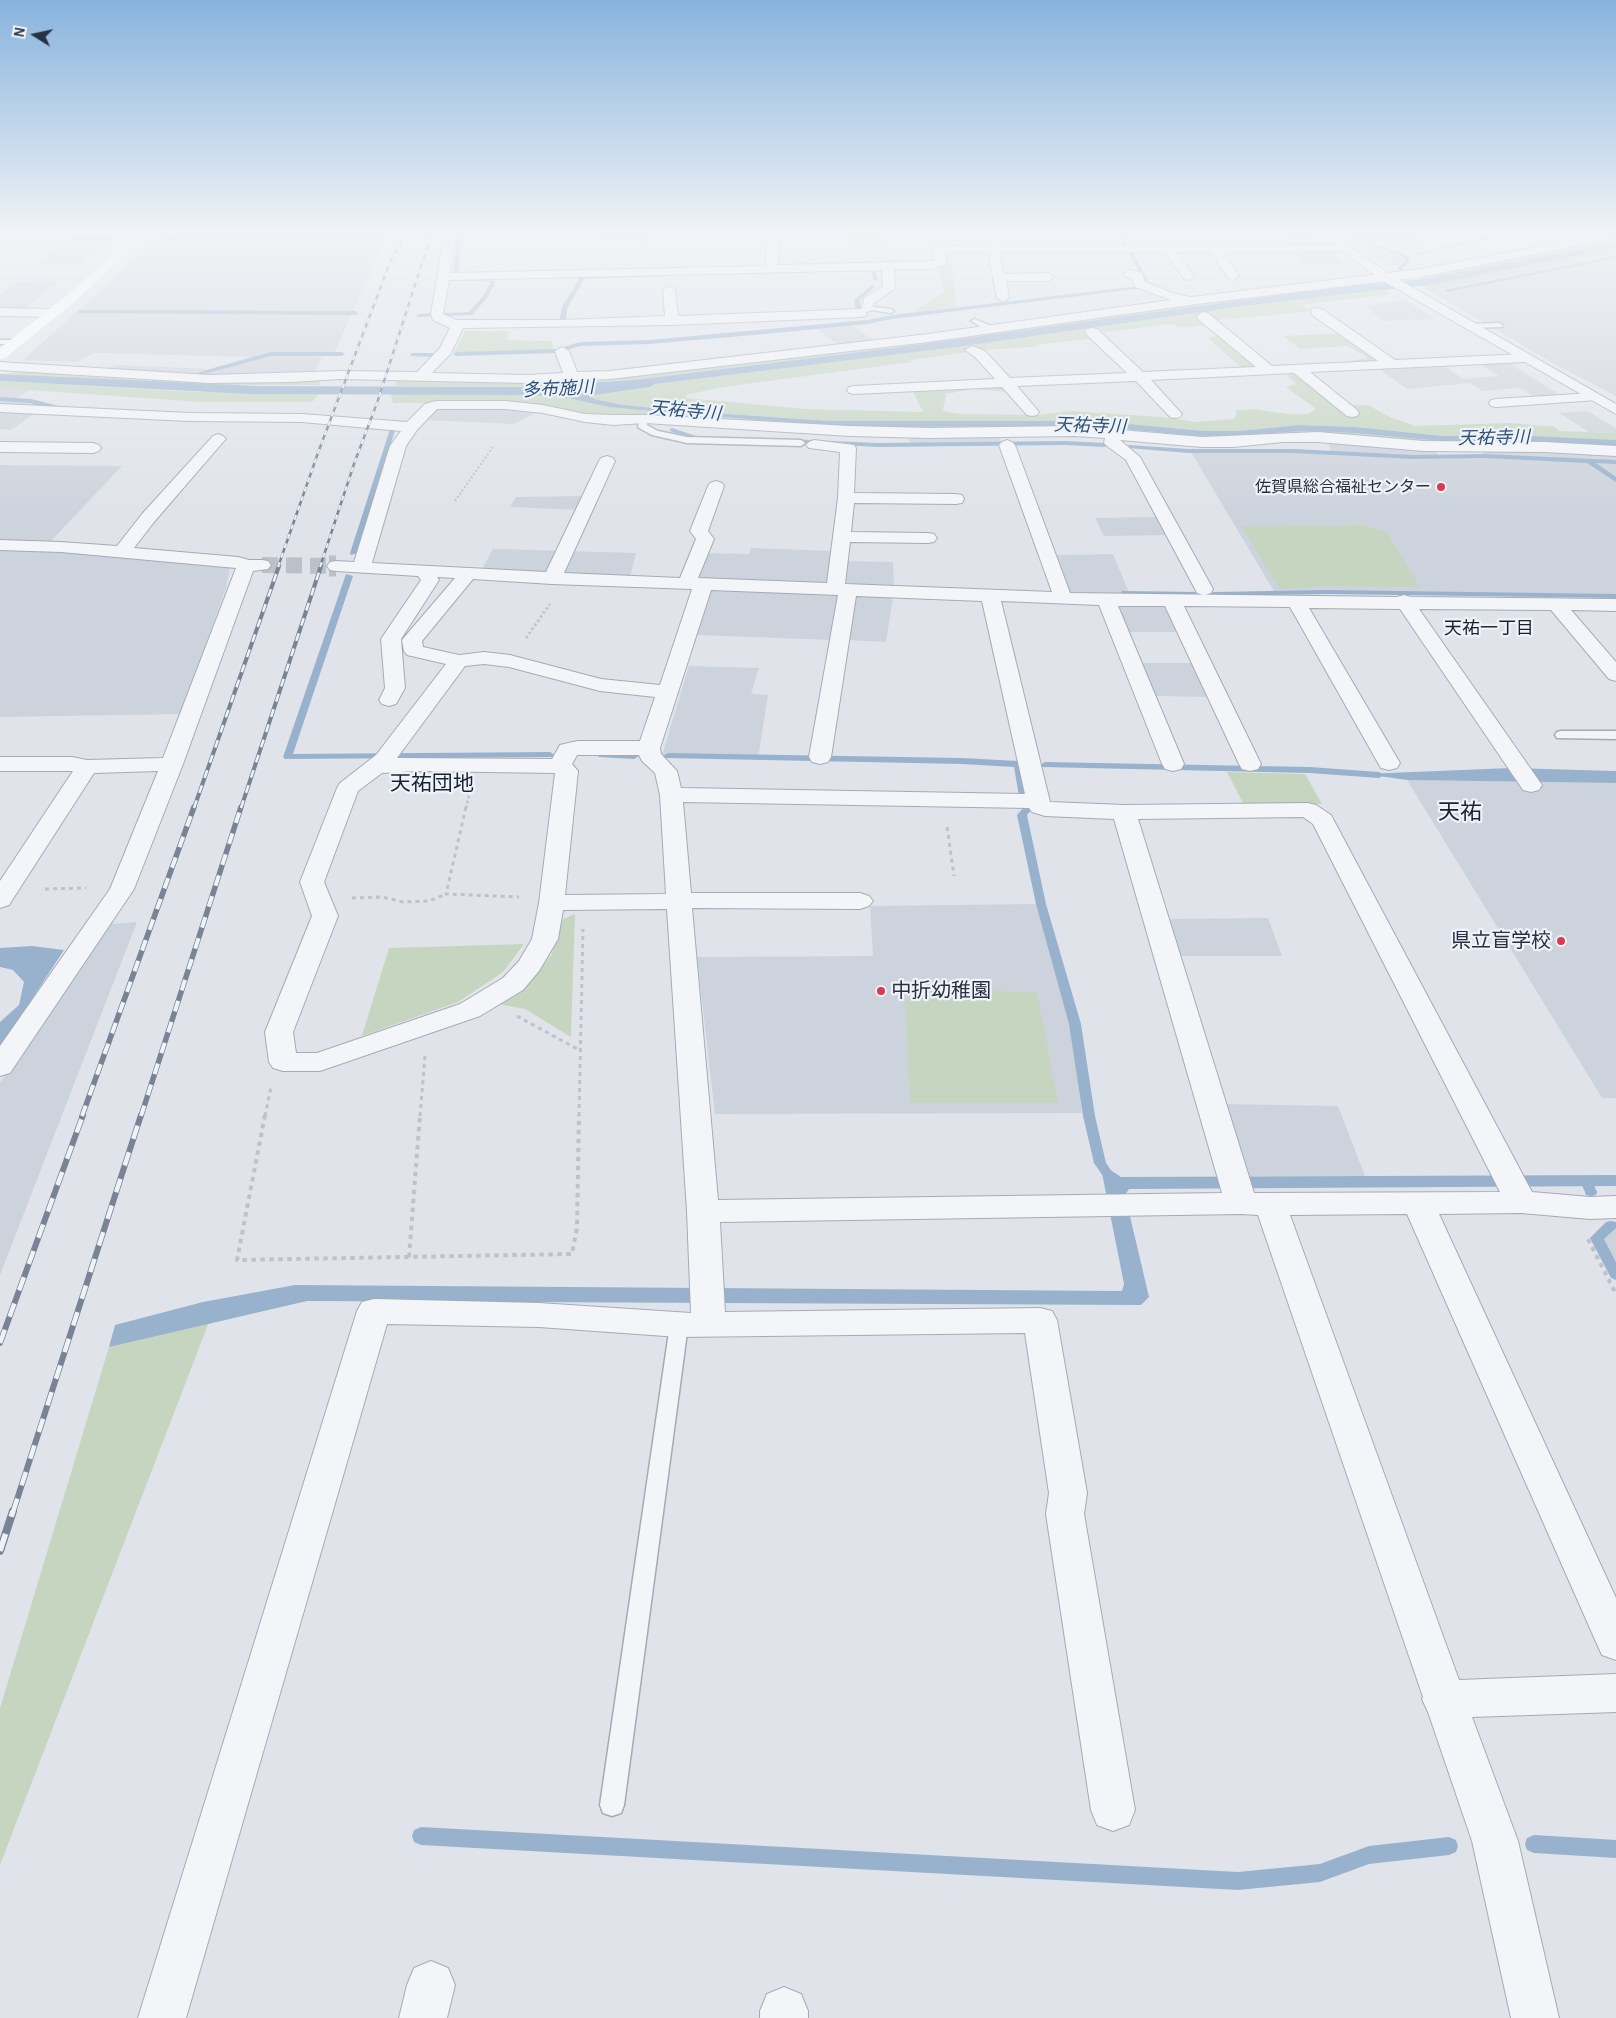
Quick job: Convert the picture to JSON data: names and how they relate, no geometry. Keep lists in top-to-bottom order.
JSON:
{
  "districts": ["天祐一丁目", "天祐団地", "天祐"],
  "water": ["多布施川", "天祐寺川"],
  "places": ["佐賀県総合福祉センター", "県立盲学校", "中折幼稚園"],
  "north": "left"
}
